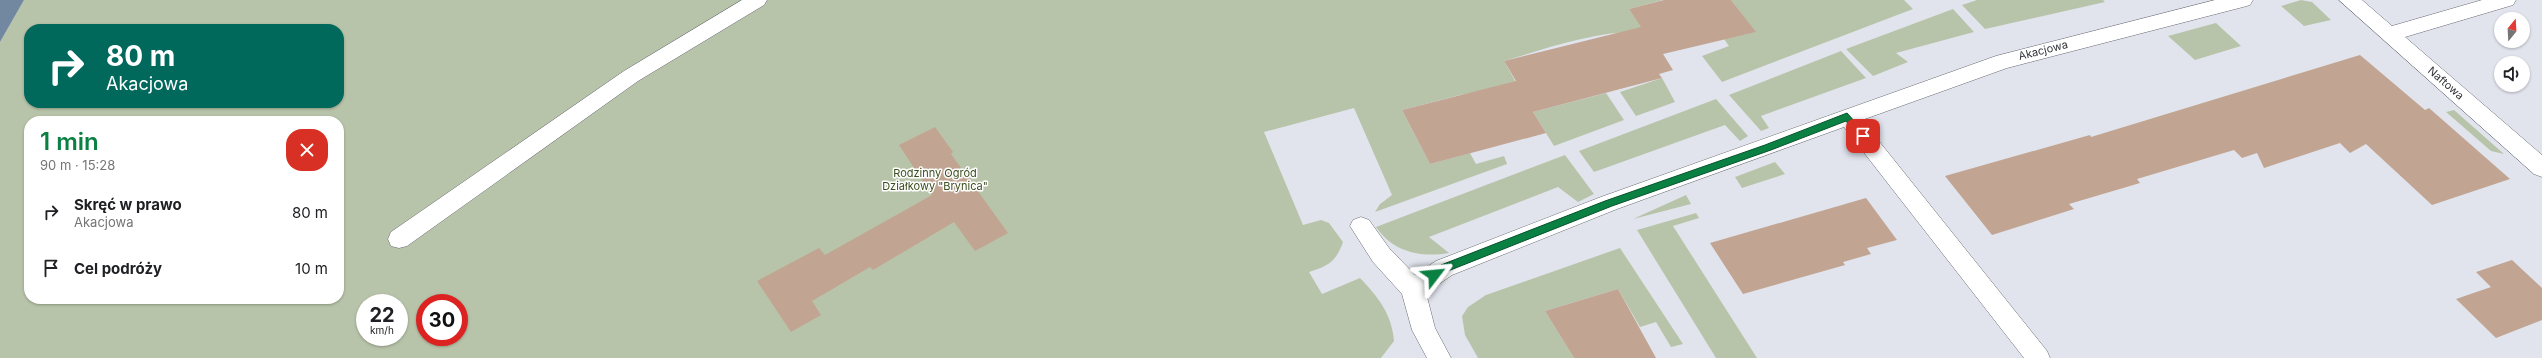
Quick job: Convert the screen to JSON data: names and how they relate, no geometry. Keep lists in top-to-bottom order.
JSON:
{
  "streets": {
    "street": ["Akacjowa", "Naftowa"]
  },
  "parks": ["Rodzinny Ogród Działkowy \"Brynica\""],
  "north": "top",
  "page": {
    "turn": ["80 m", "Akacjowa"],
    "heading": ["1 min", "90 m · 15:28"],
    "list": [
      {
        "name": "Skręć w prawo",
        "note": "Akacjowa",
        "value": "80 m"
      },
      {
        "name": "Cel podróży",
        "value": "10 m"
      }
    ],
    "speed": "22 km/h",
    "limit": "30"
  }
}
